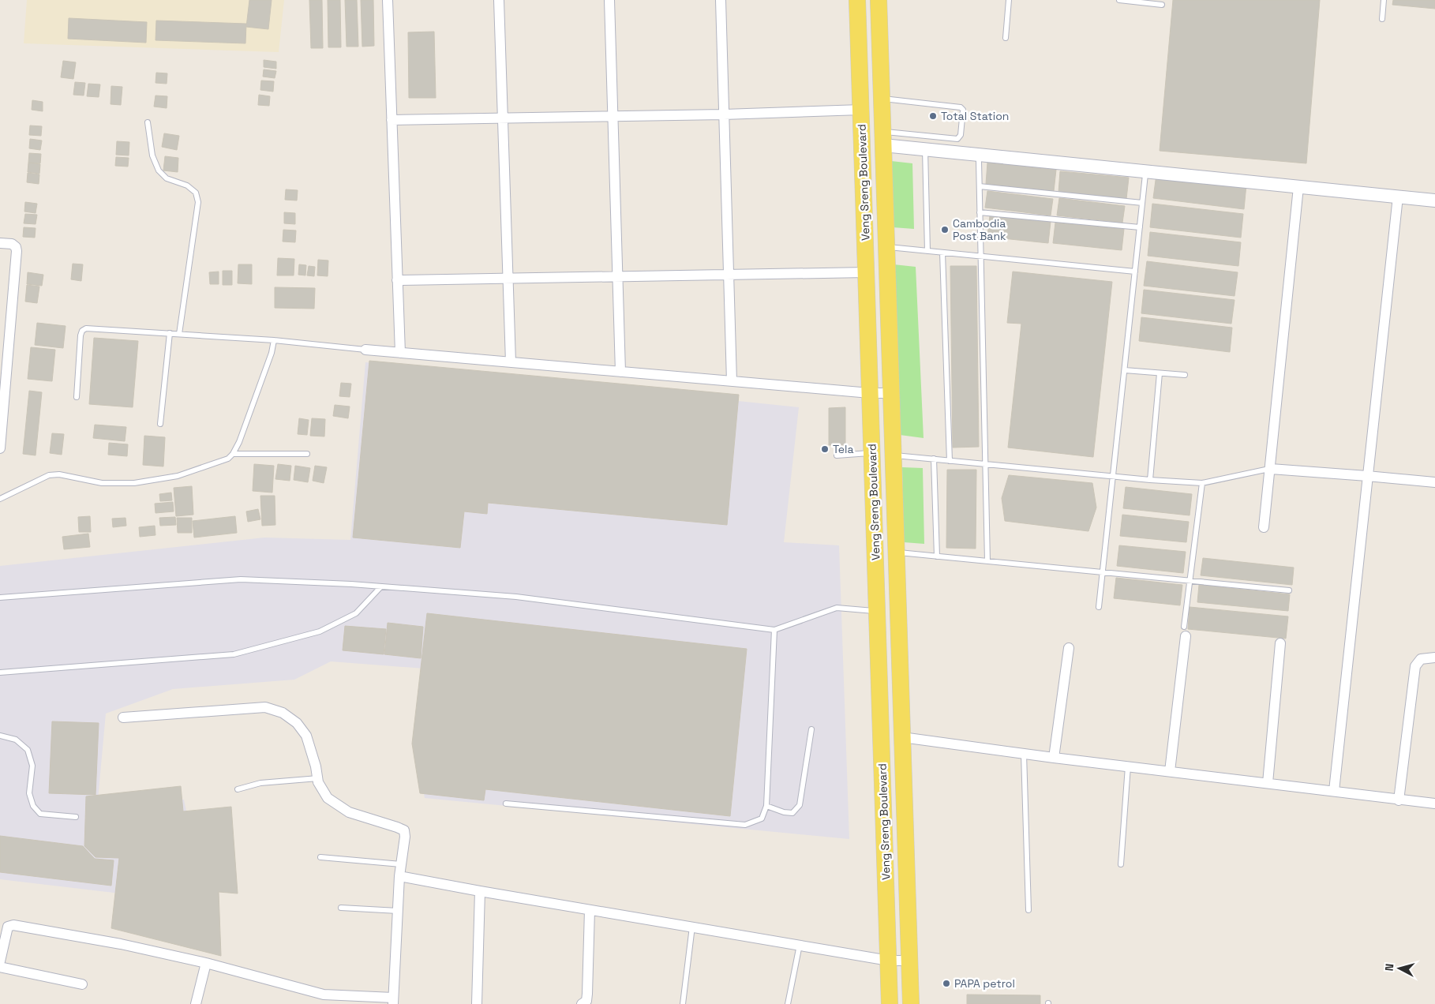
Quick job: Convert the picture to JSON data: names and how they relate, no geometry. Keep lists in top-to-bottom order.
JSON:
{
  "streets": {
    "main road": ["Veng Sreng Boulevard"]
  },
  "places": [
    "Total Station",
    "Cambodia Post Bank",
    "Tela",
    "PAPA petrol"
  ],
  "north": "left"
}
